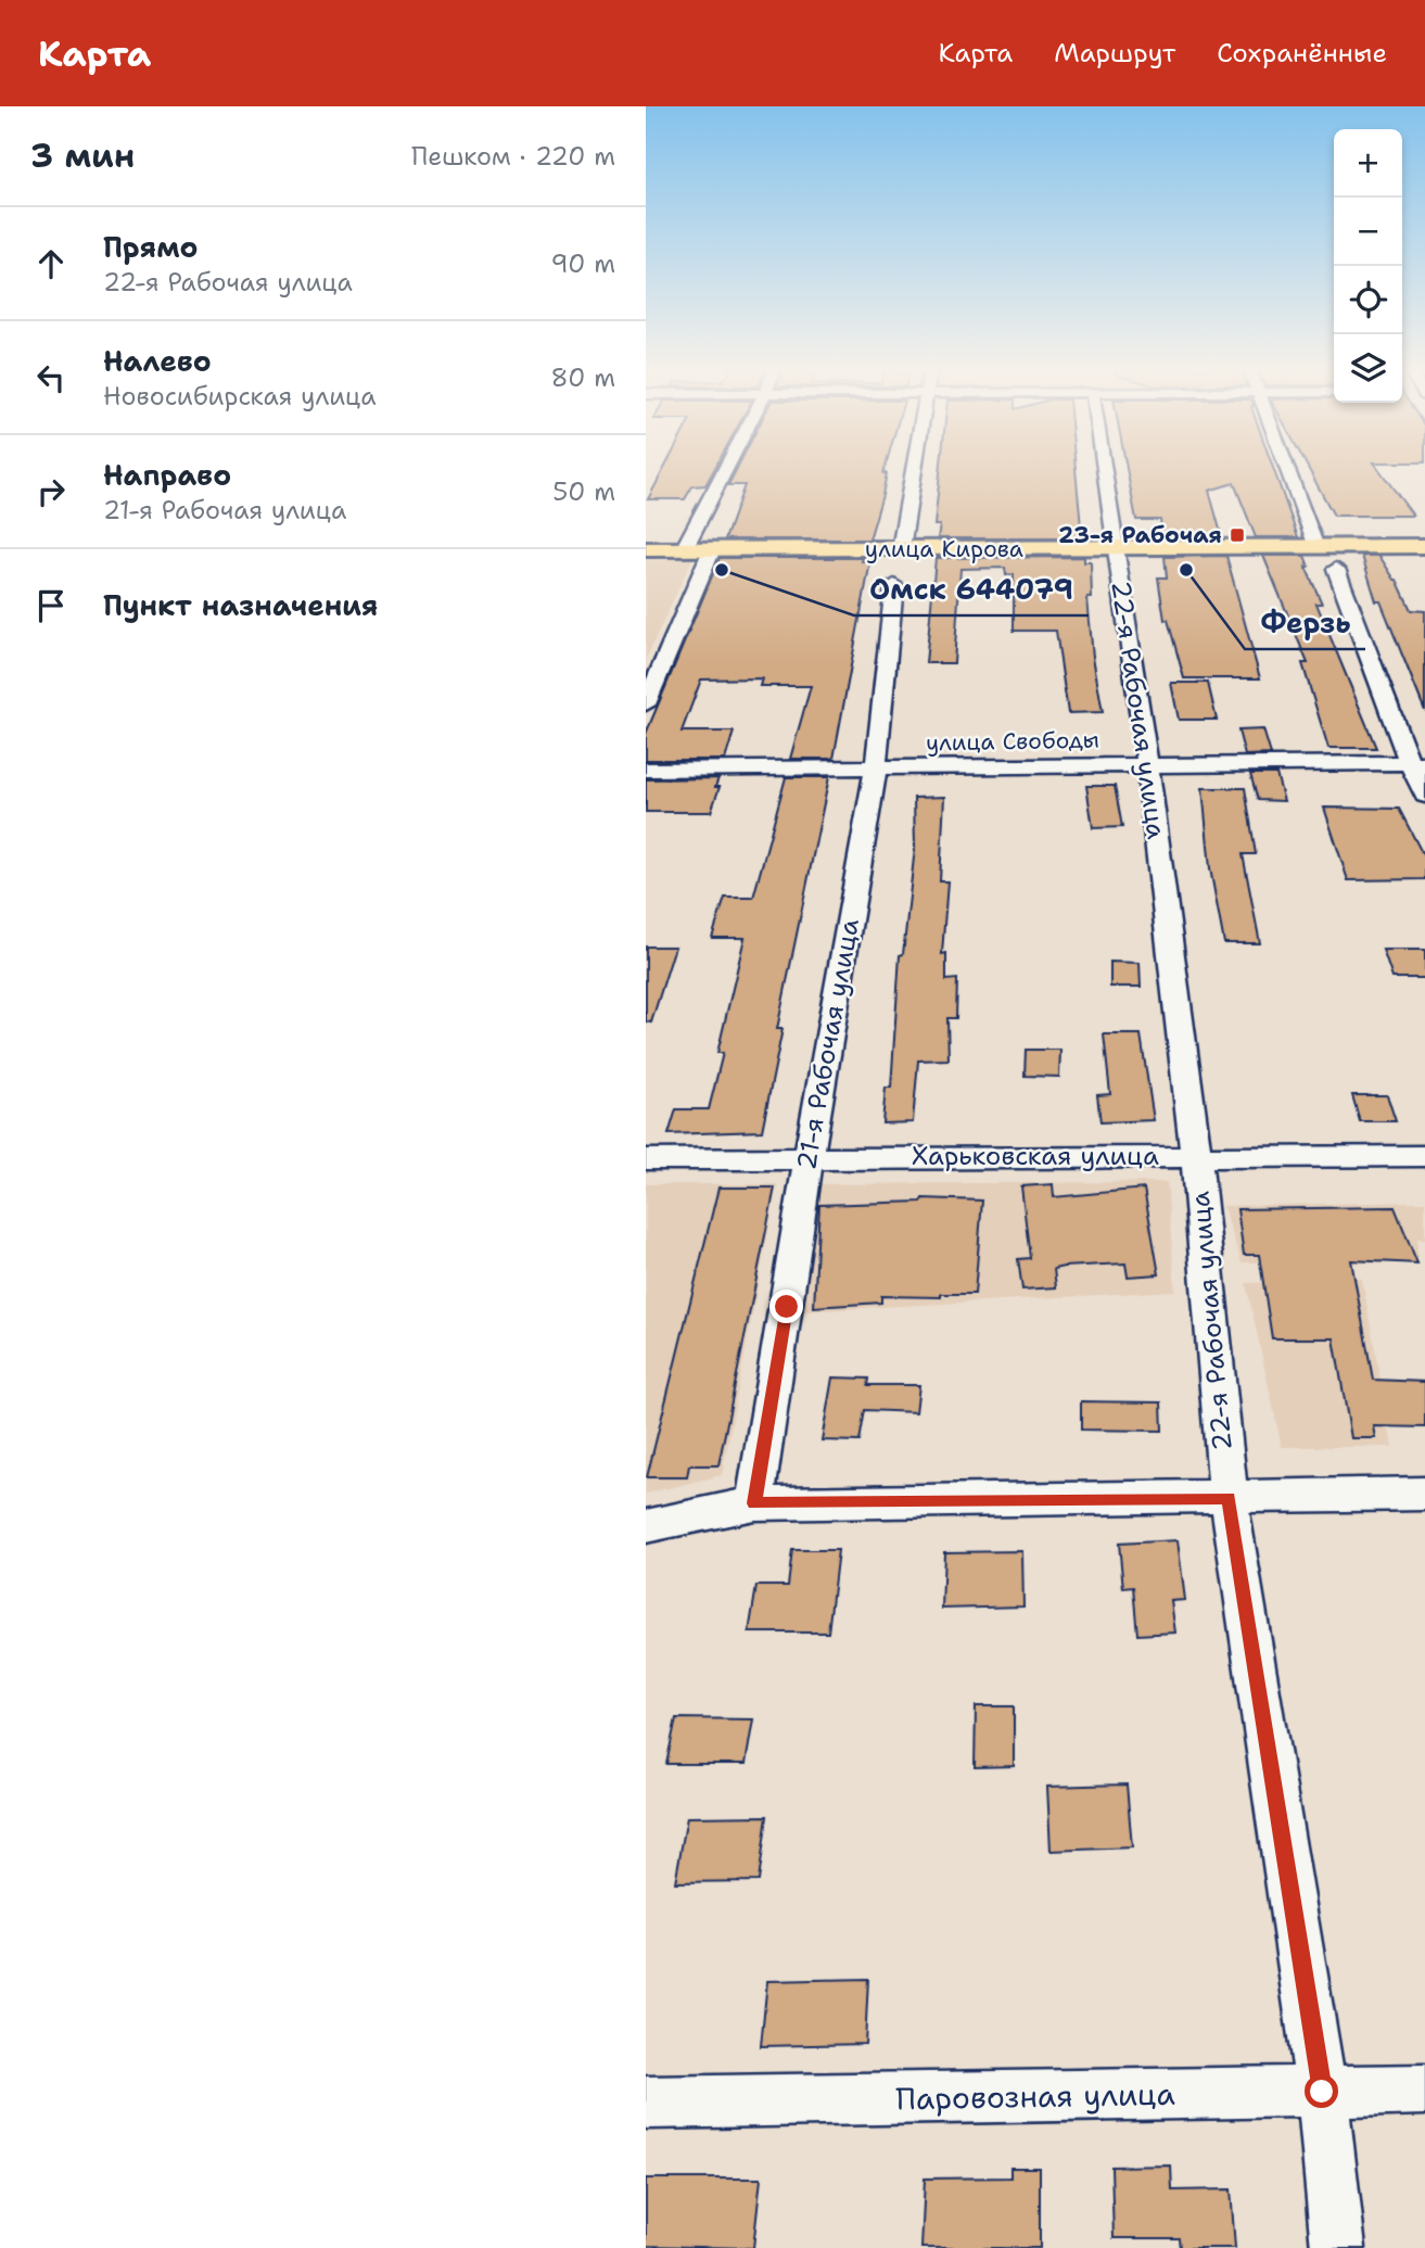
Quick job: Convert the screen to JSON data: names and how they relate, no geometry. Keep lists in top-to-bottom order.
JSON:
{
  "streets": {
    "main road": ["улица Кирова"],
    "street": [
      "22-я Рабочая улица",
      "улица Свободы",
      "21-я Рабочая улица",
      "Харьковская улица",
      "Паровозная улица"
    ]
  },
  "crossings": [
    ["улица Кирова", "22-я Рабочая улица"],
    ["22-я Рабочая улица", "улица Свободы"],
    ["22-я Рабочая улица", "Харьковская улица"],
    ["22-я Рабочая улица", "Паровозная улица"],
    ["улица Свободы", "21-я Рабочая улица"],
    ["21-я Рабочая улица", "Харьковская улица"]
  ],
  "places": {
    "transit": ["23-я Рабочая"],
    "other": ["Омск 644079", "Ферзь"]
  },
  "page": {
    "header": "Карта",
    "nav": ["Карта", "Маршрут", "Сохранённые"],
    "heading": ["3 мин", "Пешком · 220 m"],
    "map_buttons": ["+", "−"],
    "list": [
      ["Прямо", "22-я Рабочая улица", "90 m"],
      ["Налево", "Новосибирская улица", "80 m"],
      ["Направо", "21-я Рабочая улица", "50 m"],
      "Пункт назначения"
    ]
  }
}
